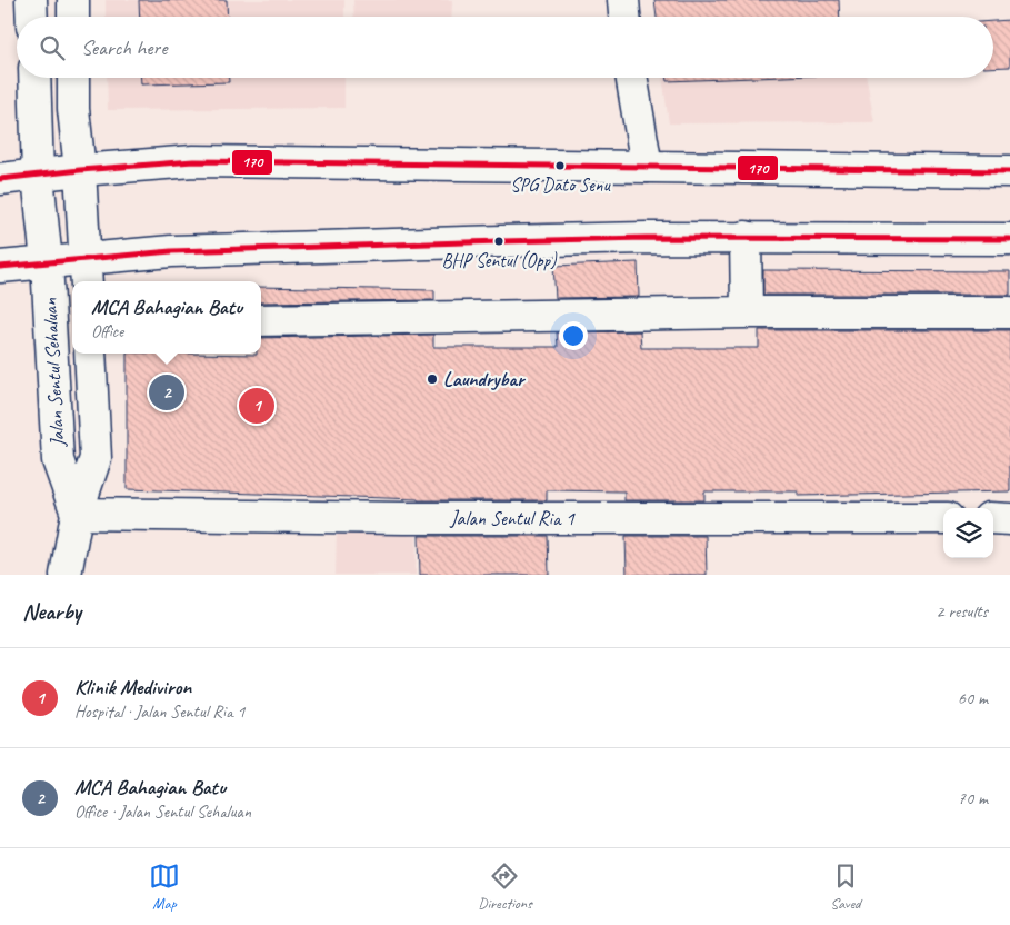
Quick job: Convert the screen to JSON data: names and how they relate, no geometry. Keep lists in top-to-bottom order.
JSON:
{
  "streets": {
    "street": ["Jalan Sentul Sehaluan", "Jalan Sentul Ria 1"]
  },
  "crossings": [
    ["Jalan Sentul Sehaluan", "Jalan Sentul Ria 1"]
  ],
  "places": ["SPG Dato Senu", "BHP Sentul (Opp)", "Laundrybar"],
  "lines": ["transit line 170"],
  "page": {
    "search": "Search here",
    "popup": ["MCA Bahagian Batu", "Office"],
    "pins": ["2", "1"],
    "heading": ["Nearby", "2 results"],
    "list": [
      {
        "mark": "1",
        "name": "Klinik Mediviron",
        "note": "Hospital · Jalan Sentul Ria 1",
        "value": "60 m"
      },
      {
        "mark": "2",
        "name": "MCA Bahagian Batu",
        "note": "Office · Jalan Sentul Sehaluan",
        "value": "70 m"
      }
    ],
    "nav": ["Map", "Directions", "Saved"]
  }
}
